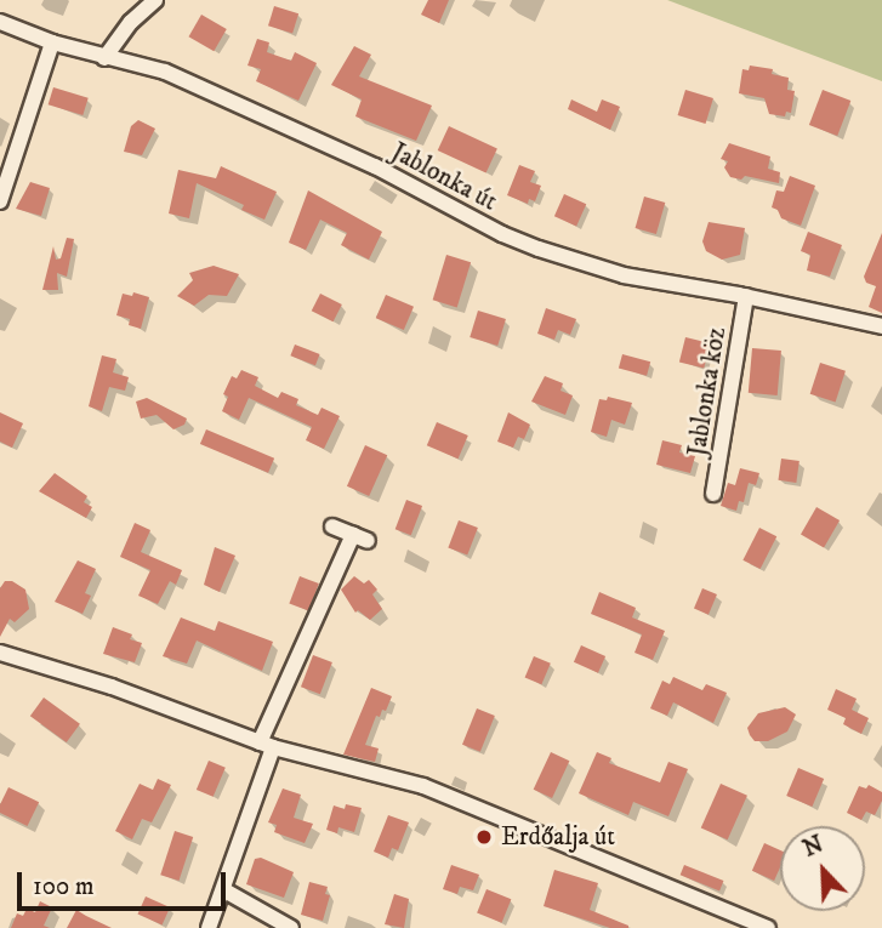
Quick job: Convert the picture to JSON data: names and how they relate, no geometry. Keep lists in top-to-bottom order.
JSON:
{
  "streets": {
    "street": ["Jablonka út", "Jablonka köz"]
  },
  "crossings": [
    ["Jablonka út", "Jablonka köz"]
  ],
  "places": ["Erdőalja út"],
  "scale_bar": "100 m",
  "north": "top left"
}
